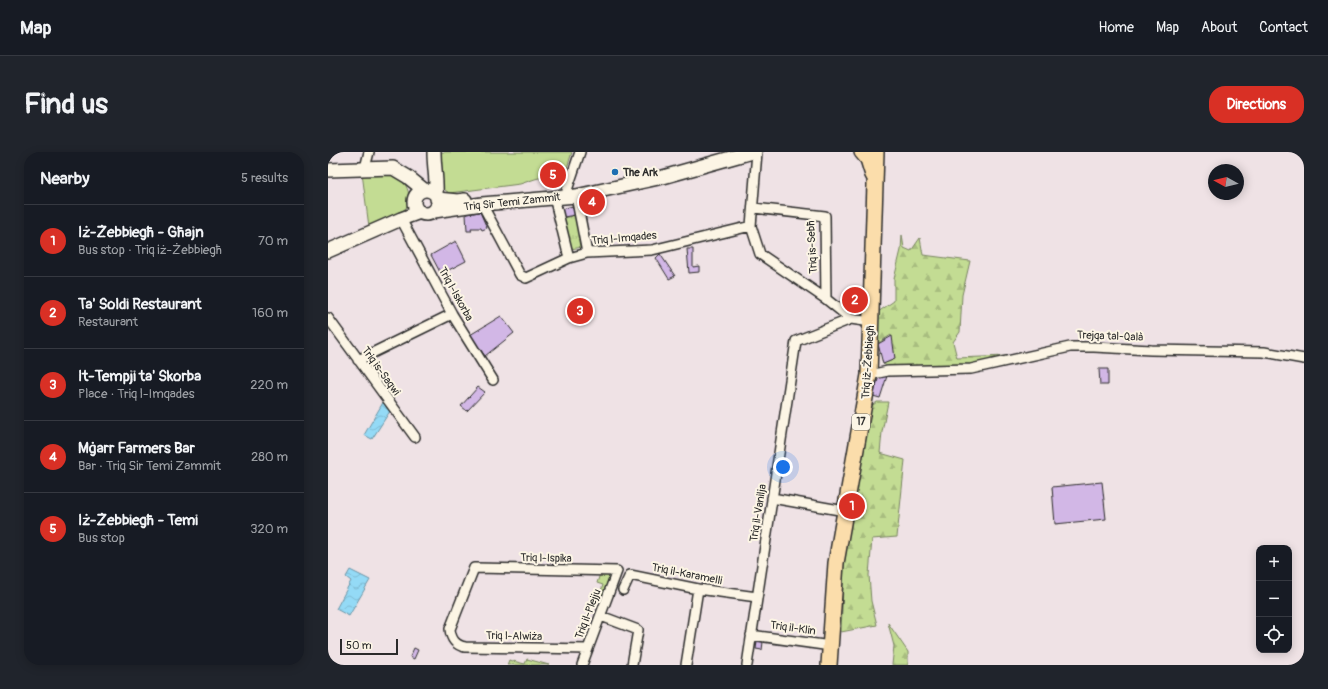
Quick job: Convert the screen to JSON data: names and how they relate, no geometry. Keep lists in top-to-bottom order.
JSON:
{
  "streets": {
    "main road": ["Triq Sir Temi Zammit", "Triq iż-Żebbiegħ", "17"],
    "street": [
      "Triq l-Imqades",
      "Triq is-Sebħ",
      "Triq l-Iskorba",
      "Trejqa tal-Qalà",
      "Triq is-Saqwi",
      "Triq il-Vanilja",
      "Triq l-Ispika",
      "Triq il-Karamelli",
      "Triq il-Plejju",
      "Triq il-Klin",
      "Triq l-Alwiża"
    ]
  },
  "crossings": [
    ["Triq Sir Temi Zammit", "Triq l-Imqades"],
    ["Triq Sir Temi Zammit", "Triq l-Iskorba"],
    ["Trejqa tal-Qalà", "Triq iż-Żebbiegħ"],
    ["Triq iż-Żebbiegħ", "17"],
    ["Triq iż-Żebbiegħ", "Triq il-Klin"],
    ["Triq il-Vanilja", "Triq il-Karamelli"],
    ["Triq il-Vanilja", "Triq il-Klin"],
    ["Triq l-Ispika", "Triq il-Plejju"],
    ["Triq l-Ispika", "Triq l-Alwiża"],
    ["Triq il-Plejju", "Triq l-Alwiża"]
  ],
  "places": ["The Ark"],
  "scale_bar": "50 m",
  "north": "left",
  "page": {
    "header": "Map",
    "nav": [
      "Home",
      "Map",
      "About",
      "Contact"
    ],
    "buttons": "Directions",
    "title": "Find us",
    "heading": ["Nearby", "5 results"],
    "pins": [
      "5",
      "4",
      "2",
      "3",
      "1"
    ],
    "list": [
      {
        "mark": "1",
        "name": "Iż-Żebbiegħ - Għajn",
        "note": "Bus stop · Triq iż-Żebbiegħ",
        "value": "70 m"
      },
      {
        "mark": "2",
        "name": "Ta' Soldi Restaurant",
        "note": "Restaurant",
        "value": "160 m"
      },
      {
        "mark": "3",
        "name": "It-Tempji ta' Skorba",
        "note": "Place · Triq l-Imqades",
        "value": "220 m"
      },
      {
        "mark": "4",
        "name": "Mġarr Farmers Bar",
        "note": "Bar · Triq Sir Temi Zammit",
        "value": "280 m"
      },
      {
        "mark": "5",
        "name": "Iż-Żebbiegħ - Temi",
        "note": "Bus stop",
        "value": "320 m"
      }
    ],
    "map_buttons": ["+", "−"],
    "scale": "50 m"
  }
}
